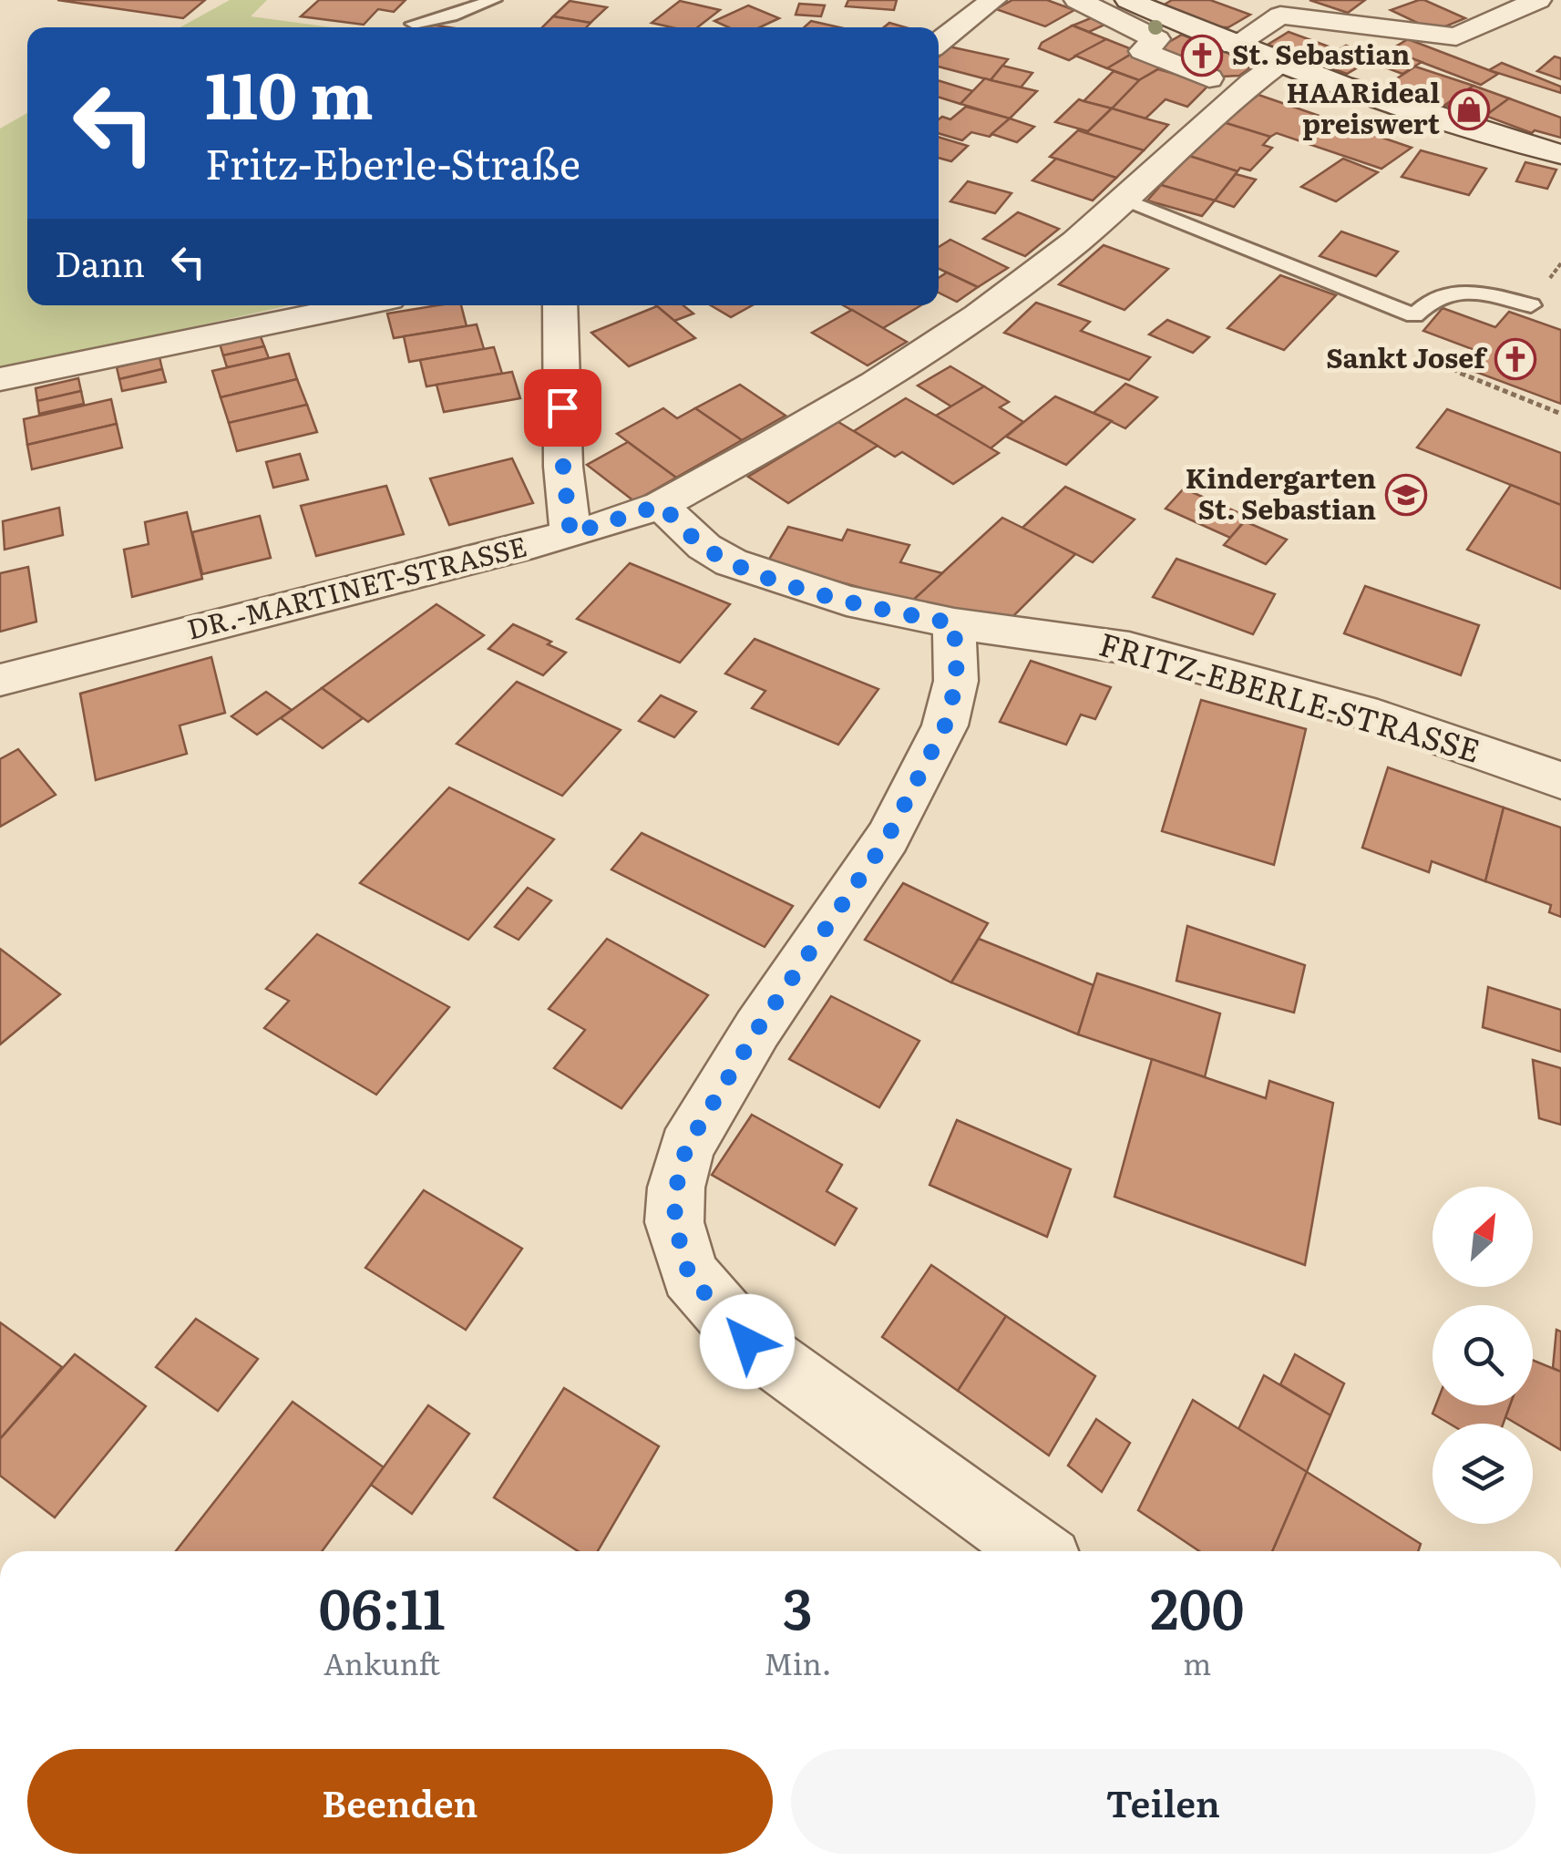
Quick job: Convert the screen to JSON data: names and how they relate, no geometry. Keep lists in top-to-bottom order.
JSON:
{
  "streets": {
    "street": ["DR.-MARTINET-STRASSE", "FRITZ-EBERLE-STRASSE"]
  },
  "crossings": [
    ["DR.-MARTINET-STRASSE", "FRITZ-EBERLE-STRASSE"]
  ],
  "places": {
    "church": ["St. Sebastian", "Sankt Josef"],
    "shop": ["HAARideal preiswert"],
    "school or university": ["Kindergarten St. Sebastian"]
  },
  "north": "top right",
  "page": {
    "turn": ["110 m", "Fritz-Eberle-Straße"],
    "then": "Dann",
    "eta": [
      "06:11",
      "Ankunft",
      "3",
      "Min.",
      "200",
      "m"
    ],
    "buttons": ["Beenden", "Teilen"]
  }
}
